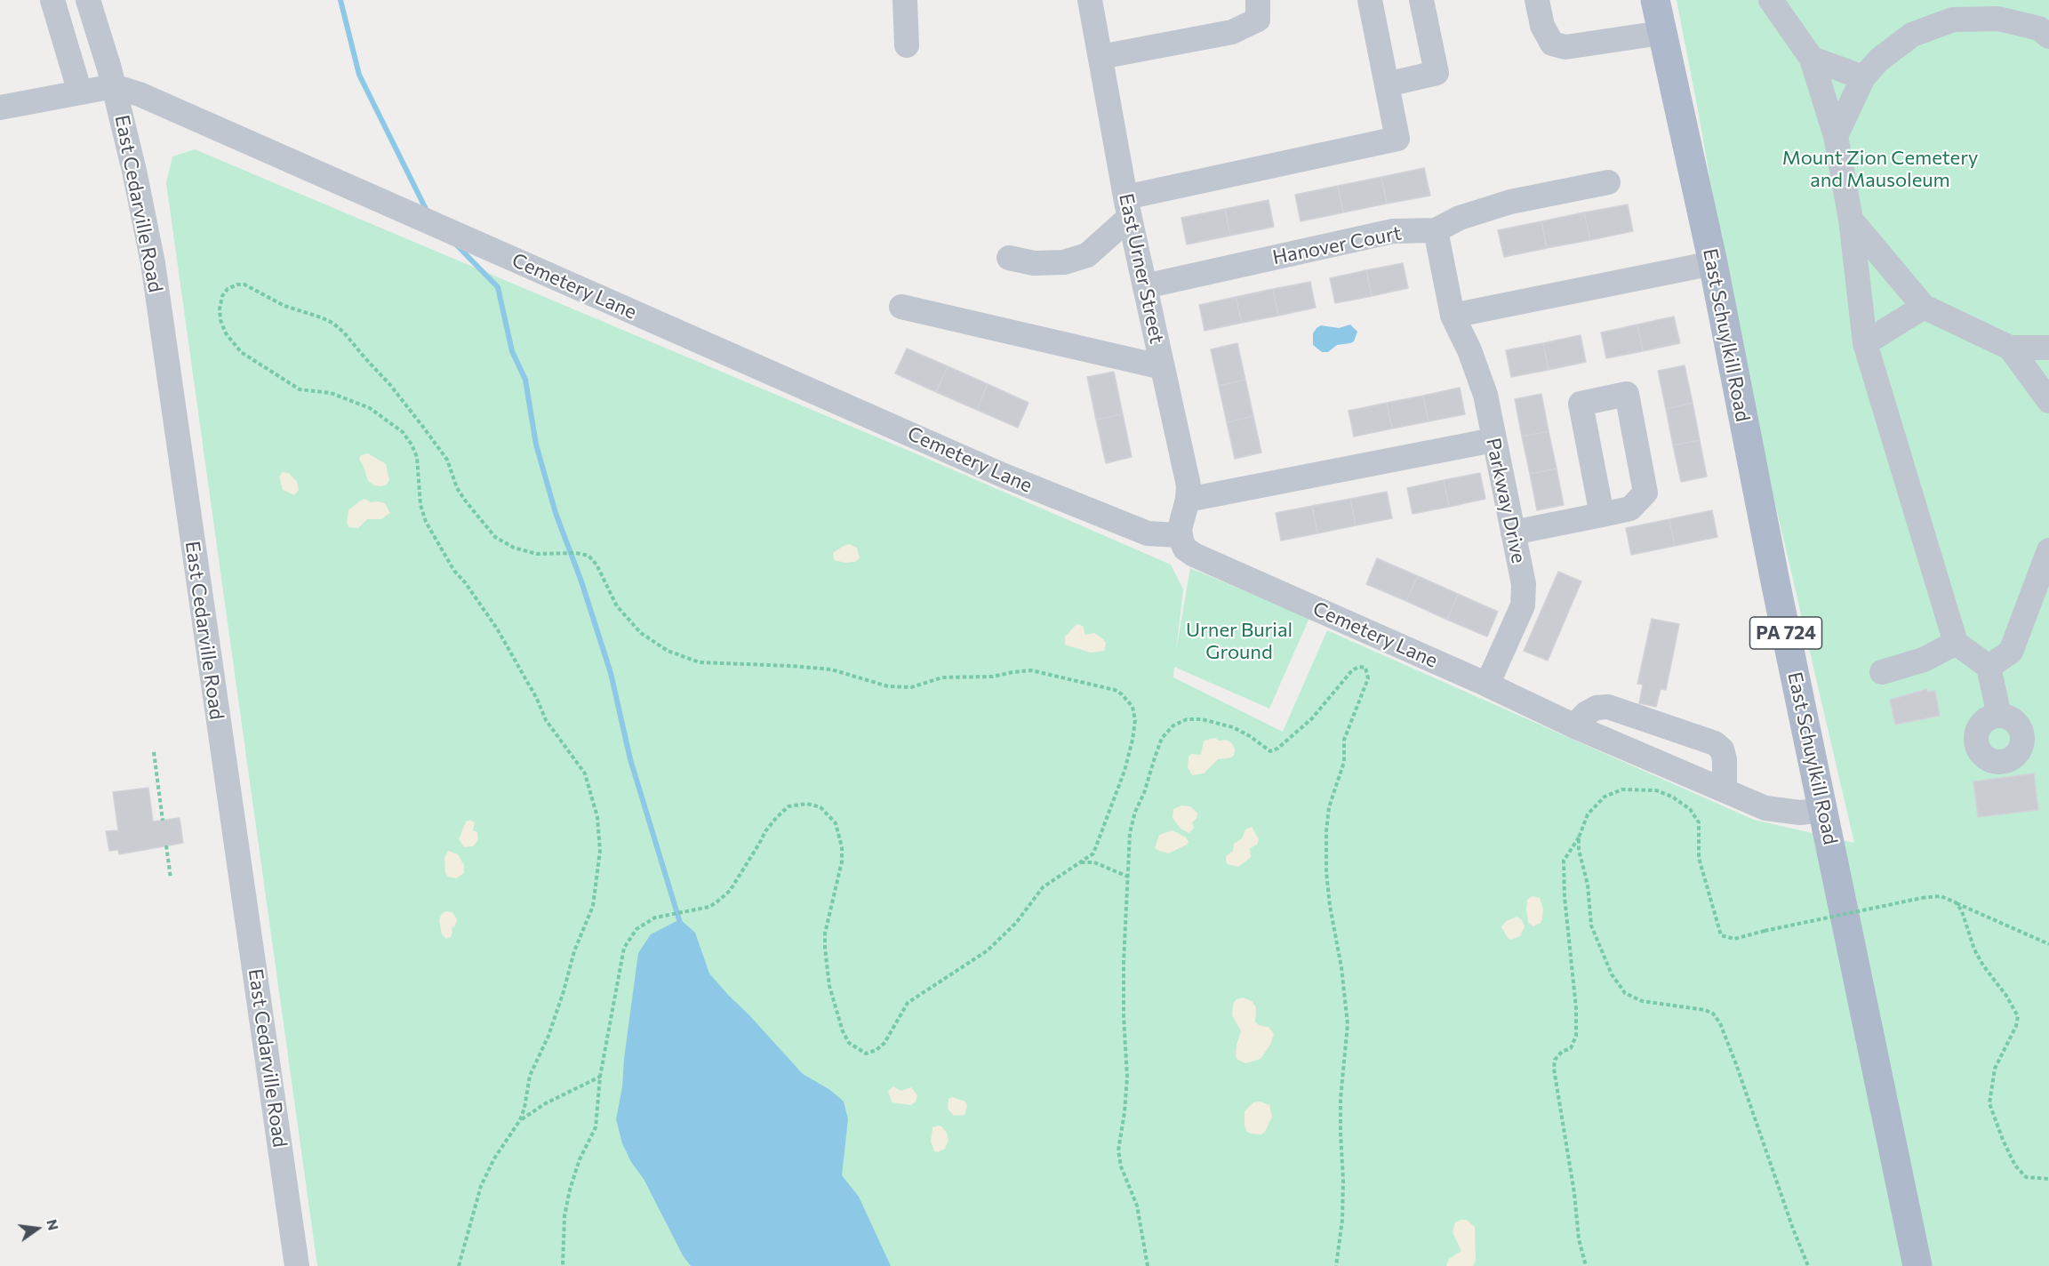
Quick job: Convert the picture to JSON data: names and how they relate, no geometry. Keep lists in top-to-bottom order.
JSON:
{
  "streets": {
    "main road": ["East Schuylkill Road", "PA 724"],
    "street": [
      "East Cedarville Road",
      "Hanover Court",
      "East Urner Street",
      "Cemetery Lane",
      "Parkway Drive"
    ]
  },
  "crossings": [
    ["East Cedarville Road", "Cemetery Lane"],
    ["Hanover Court", "East Urner Street"],
    ["East Urner Street", "Cemetery Lane"],
    ["Cemetery Lane", "East Schuylkill Road"],
    ["Cemetery Lane", "Parkway Drive"]
  ],
  "parks": ["Mount Zion Cemetery and Mausoleum", "Urner Burial Ground"],
  "north": "right"
}
